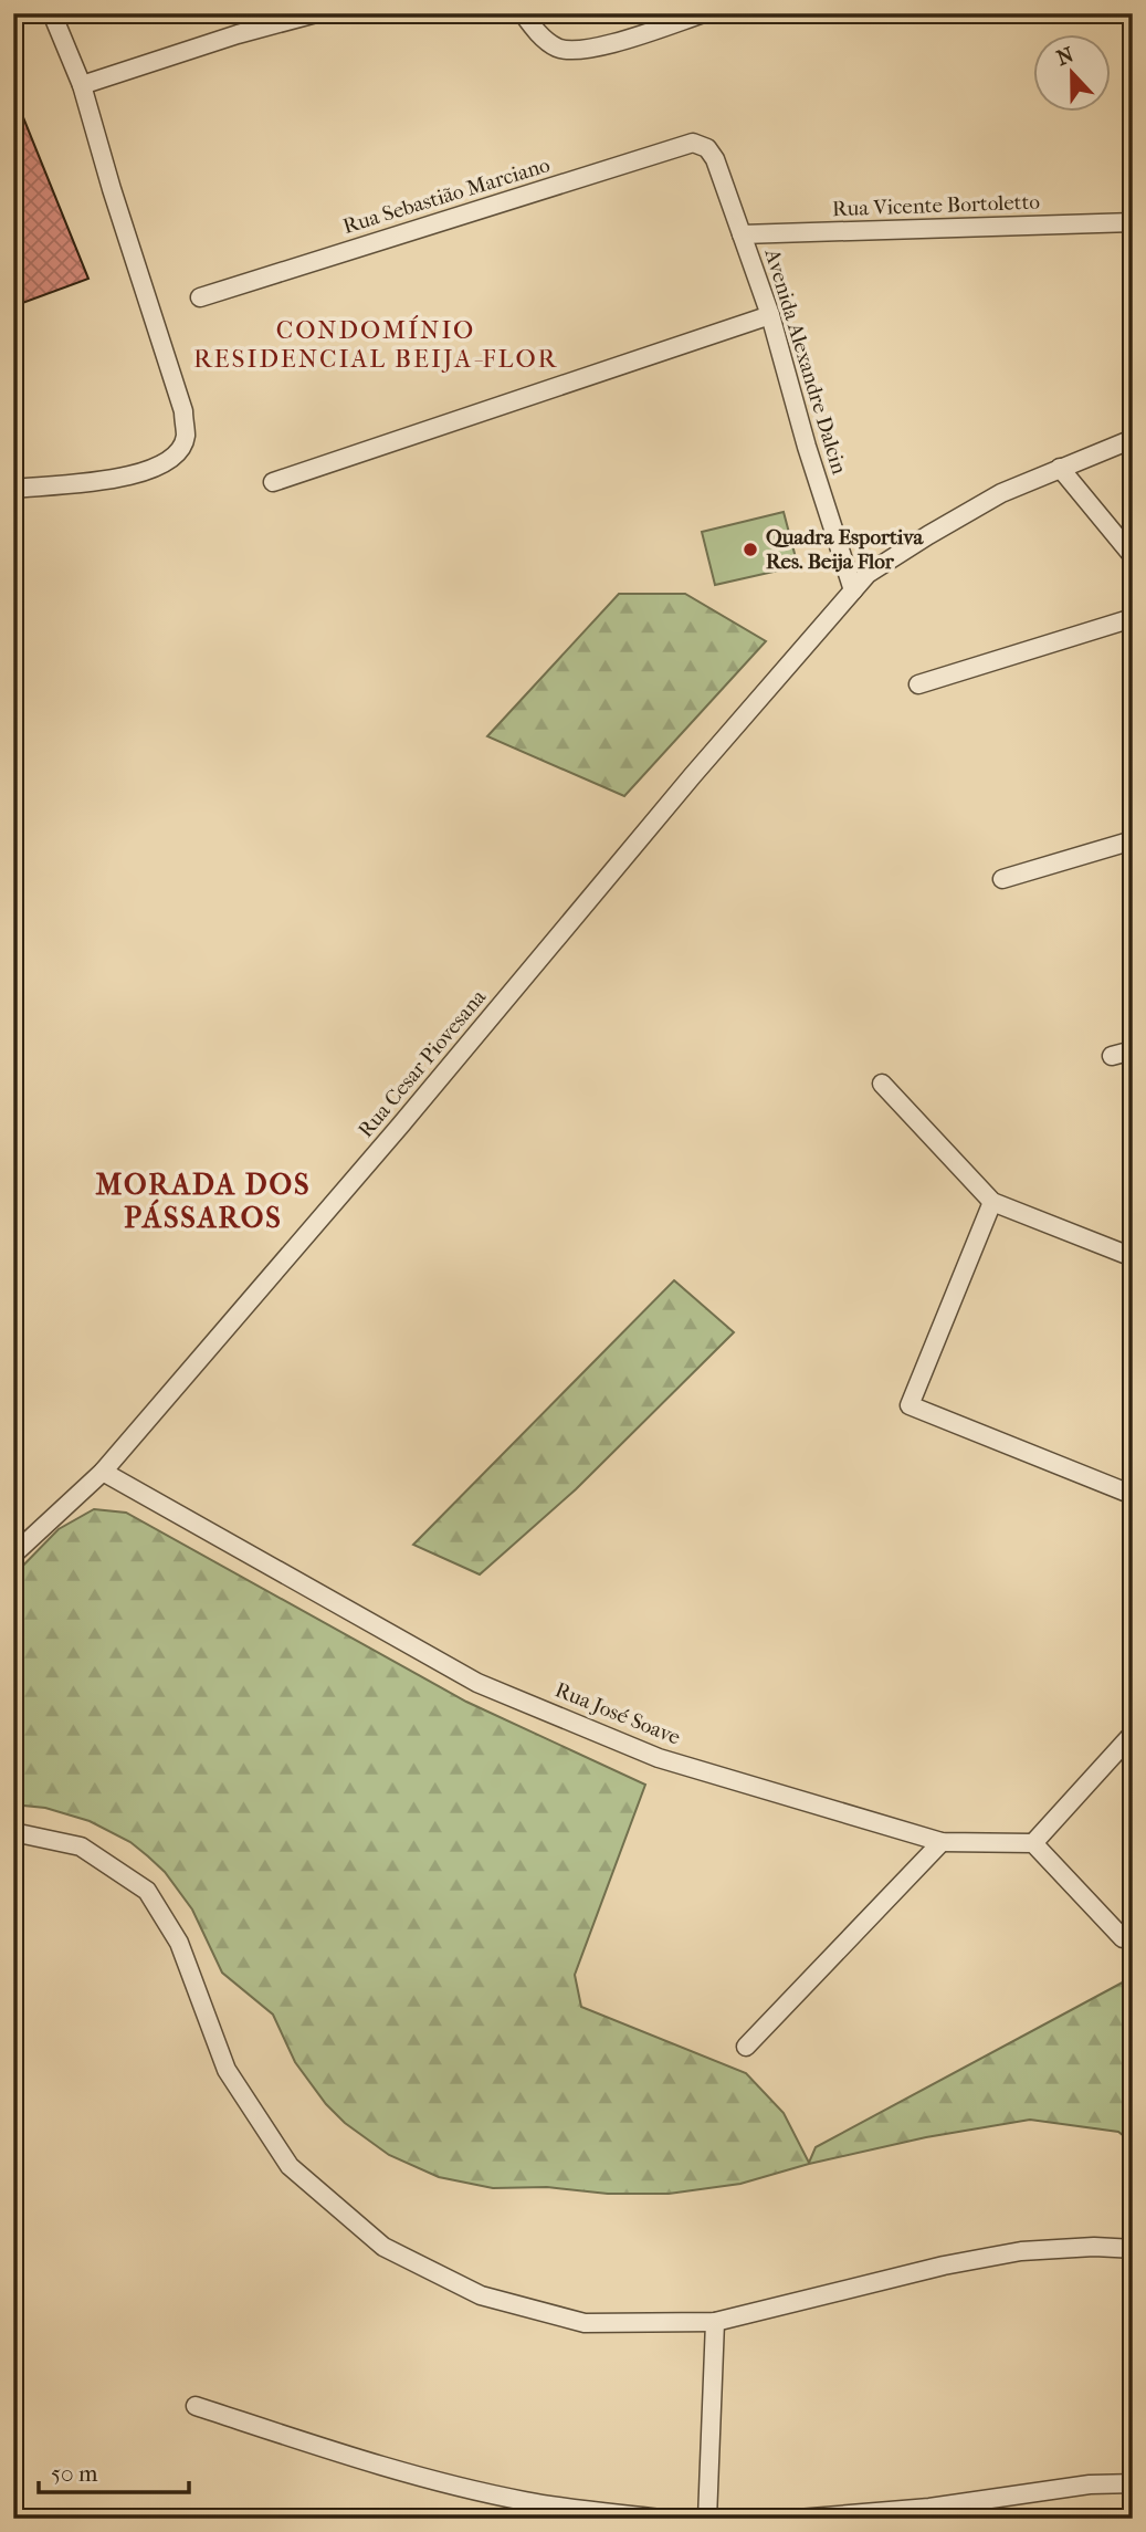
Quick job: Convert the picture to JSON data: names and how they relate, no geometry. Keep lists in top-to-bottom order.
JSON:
{
  "streets": {
    "street": [
      "Rua Sebastião Marciano",
      "Rua Vicente Bortoletto",
      "Avenida Alexandre Dalcin",
      "Rua Cesar Piovesana",
      "Rua José Soave"
    ]
  },
  "crossings": [
    ["Rua Sebastião Marciano", "Avenida Alexandre Dalcin"],
    ["Rua Vicente Bortoletto", "Avenida Alexandre Dalcin"],
    ["Avenida Alexandre Dalcin", "Rua Cesar Piovesana"],
    ["Rua Cesar Piovesana", "Rua José Soave"]
  ],
  "districts": ["CONDOMÍNIO RESIDENCIAL BEIJA-FLOR", "MORADA DOS PÁSSAROS"],
  "places": ["Quadra Esportiva Res. Beija Flor"],
  "scale_bar": "50 m",
  "north": "top"
}
